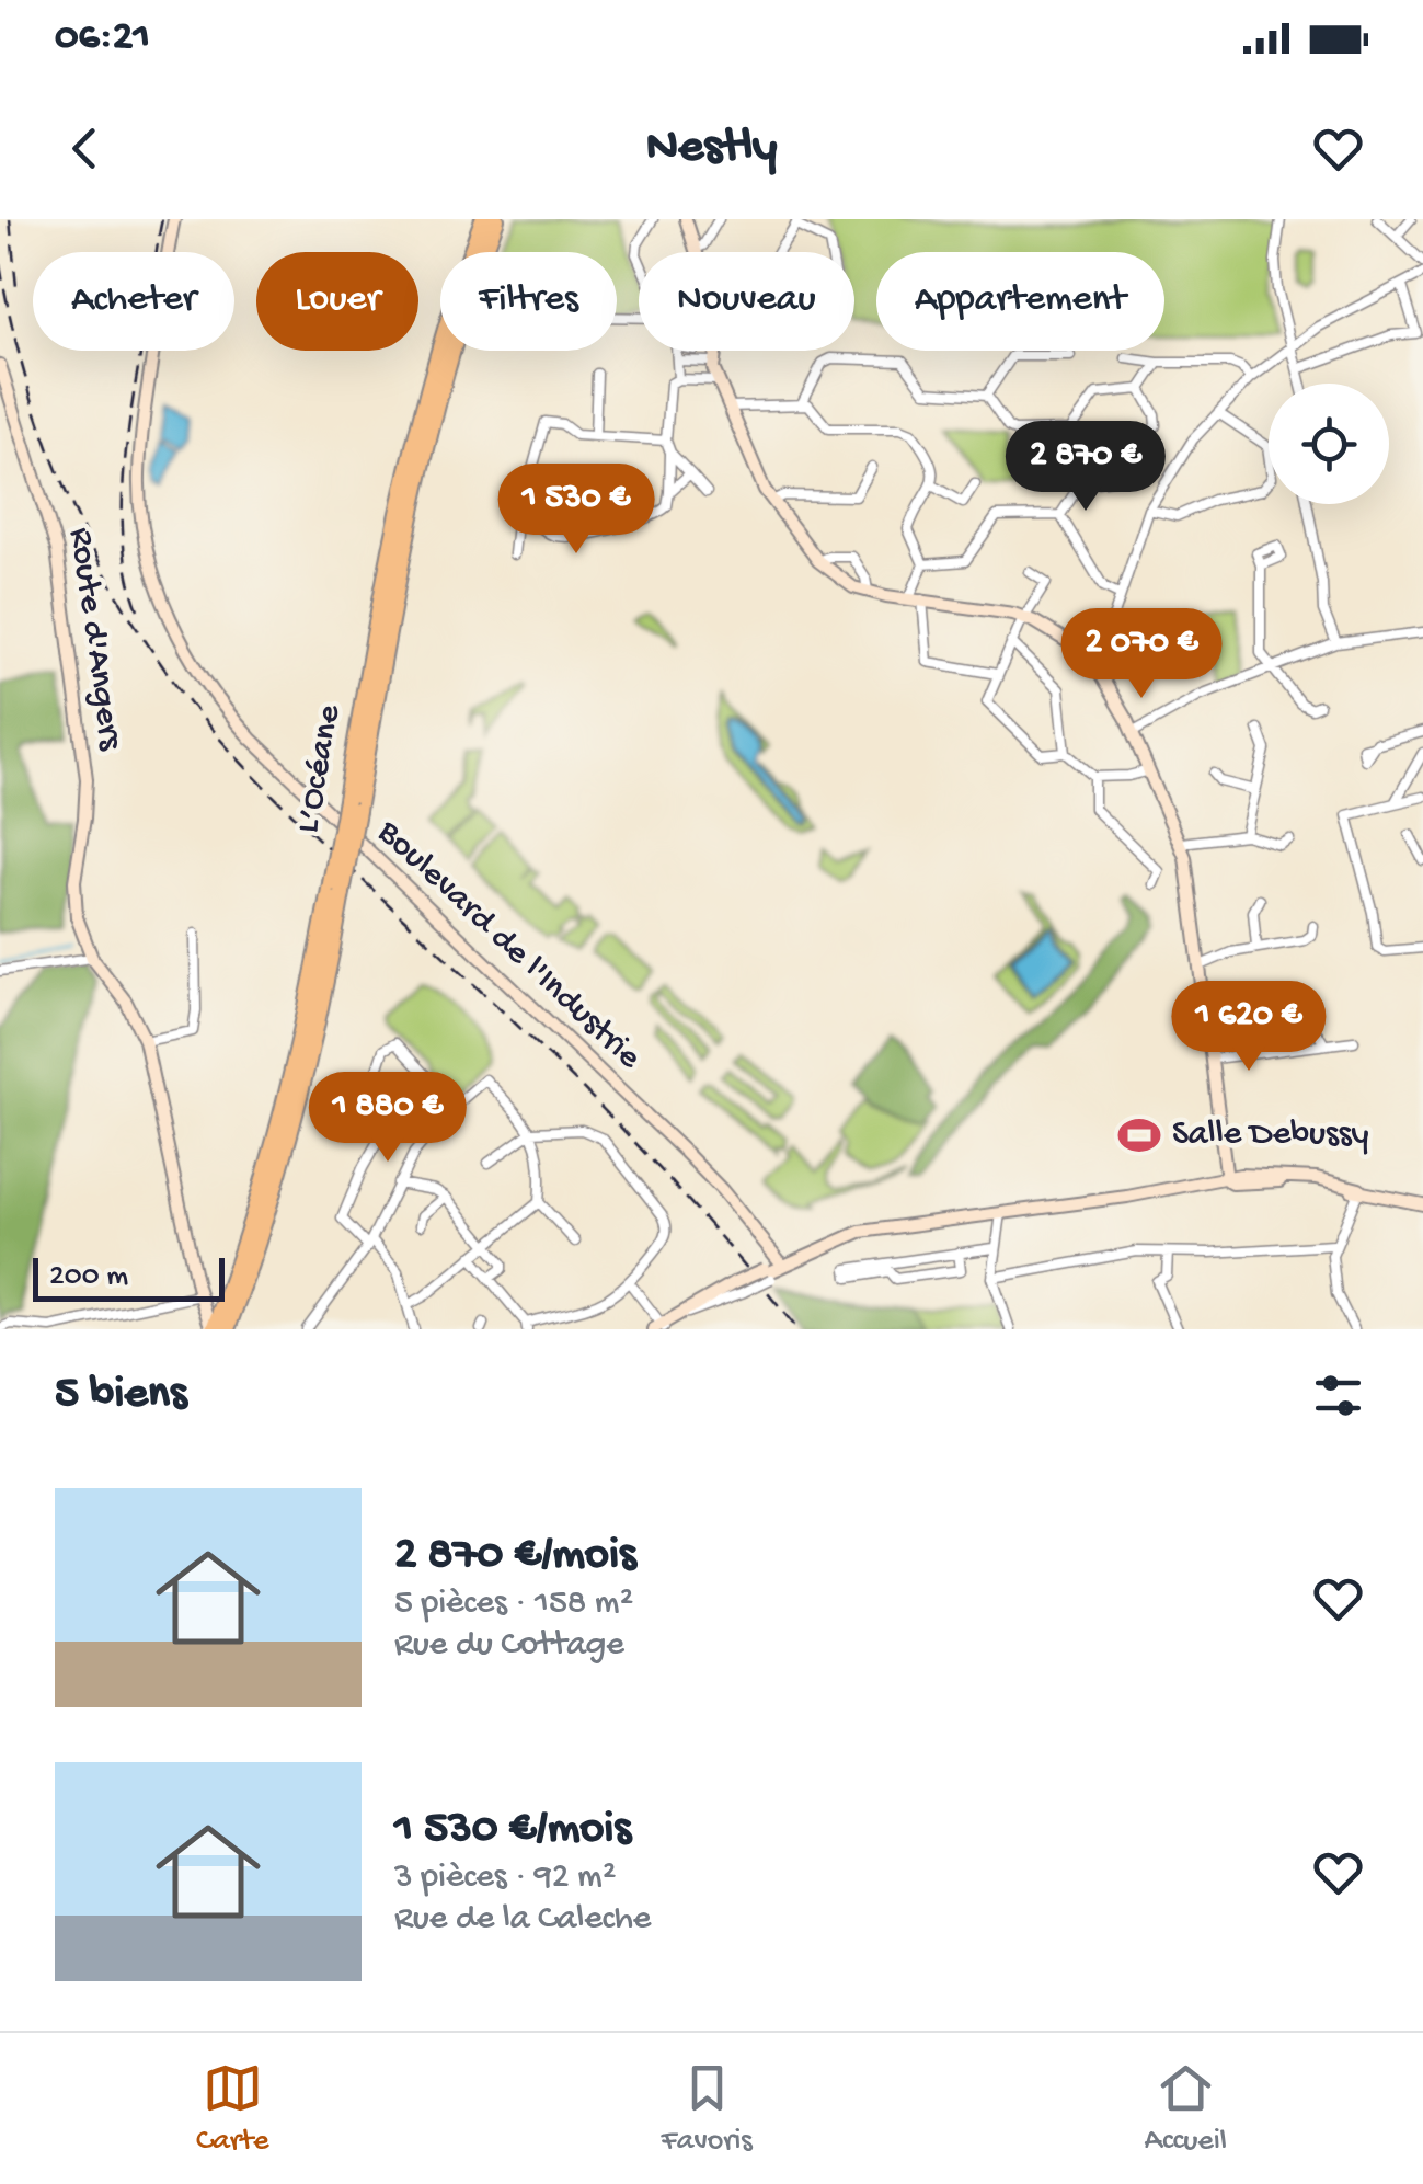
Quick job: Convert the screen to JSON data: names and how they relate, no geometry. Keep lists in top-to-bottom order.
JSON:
{
  "streets": {
    "highway": ["L’Océane"],
    "street": ["Route d'Angers", "Boulevard de l'Industrie"]
  },
  "crossings": [
    ["Route d'Angers", "L’Océane"]
  ],
  "places": {
    "sports": ["Salle Debussy"]
  },
  "scale_bar": "200 m",
  "page": {
    "status": "06:21",
    "header": "Nestly",
    "chip": [
      "Acheter",
      "Louer",
      "Filtres",
      "Nouveau",
      "Appartement"
    ],
    "price": [
      "2 870 €",
      "1 530 €",
      "2 070 €",
      "1 620 €",
      "1 880 €"
    ],
    "scale": "200 m",
    "heading": "5 biens",
    "list": [
      {
        "name": "2 870 €/mois",
        "note": "5 pièces · 158 m² · Rue du Cottage"
      },
      {
        "name": "1 530 €/mois",
        "note": "3 pièces · 92 m² · Rue de la Caleche"
      }
    ],
    "tabs": ["Carte", "Favoris", "Accueil"]
  }
}
